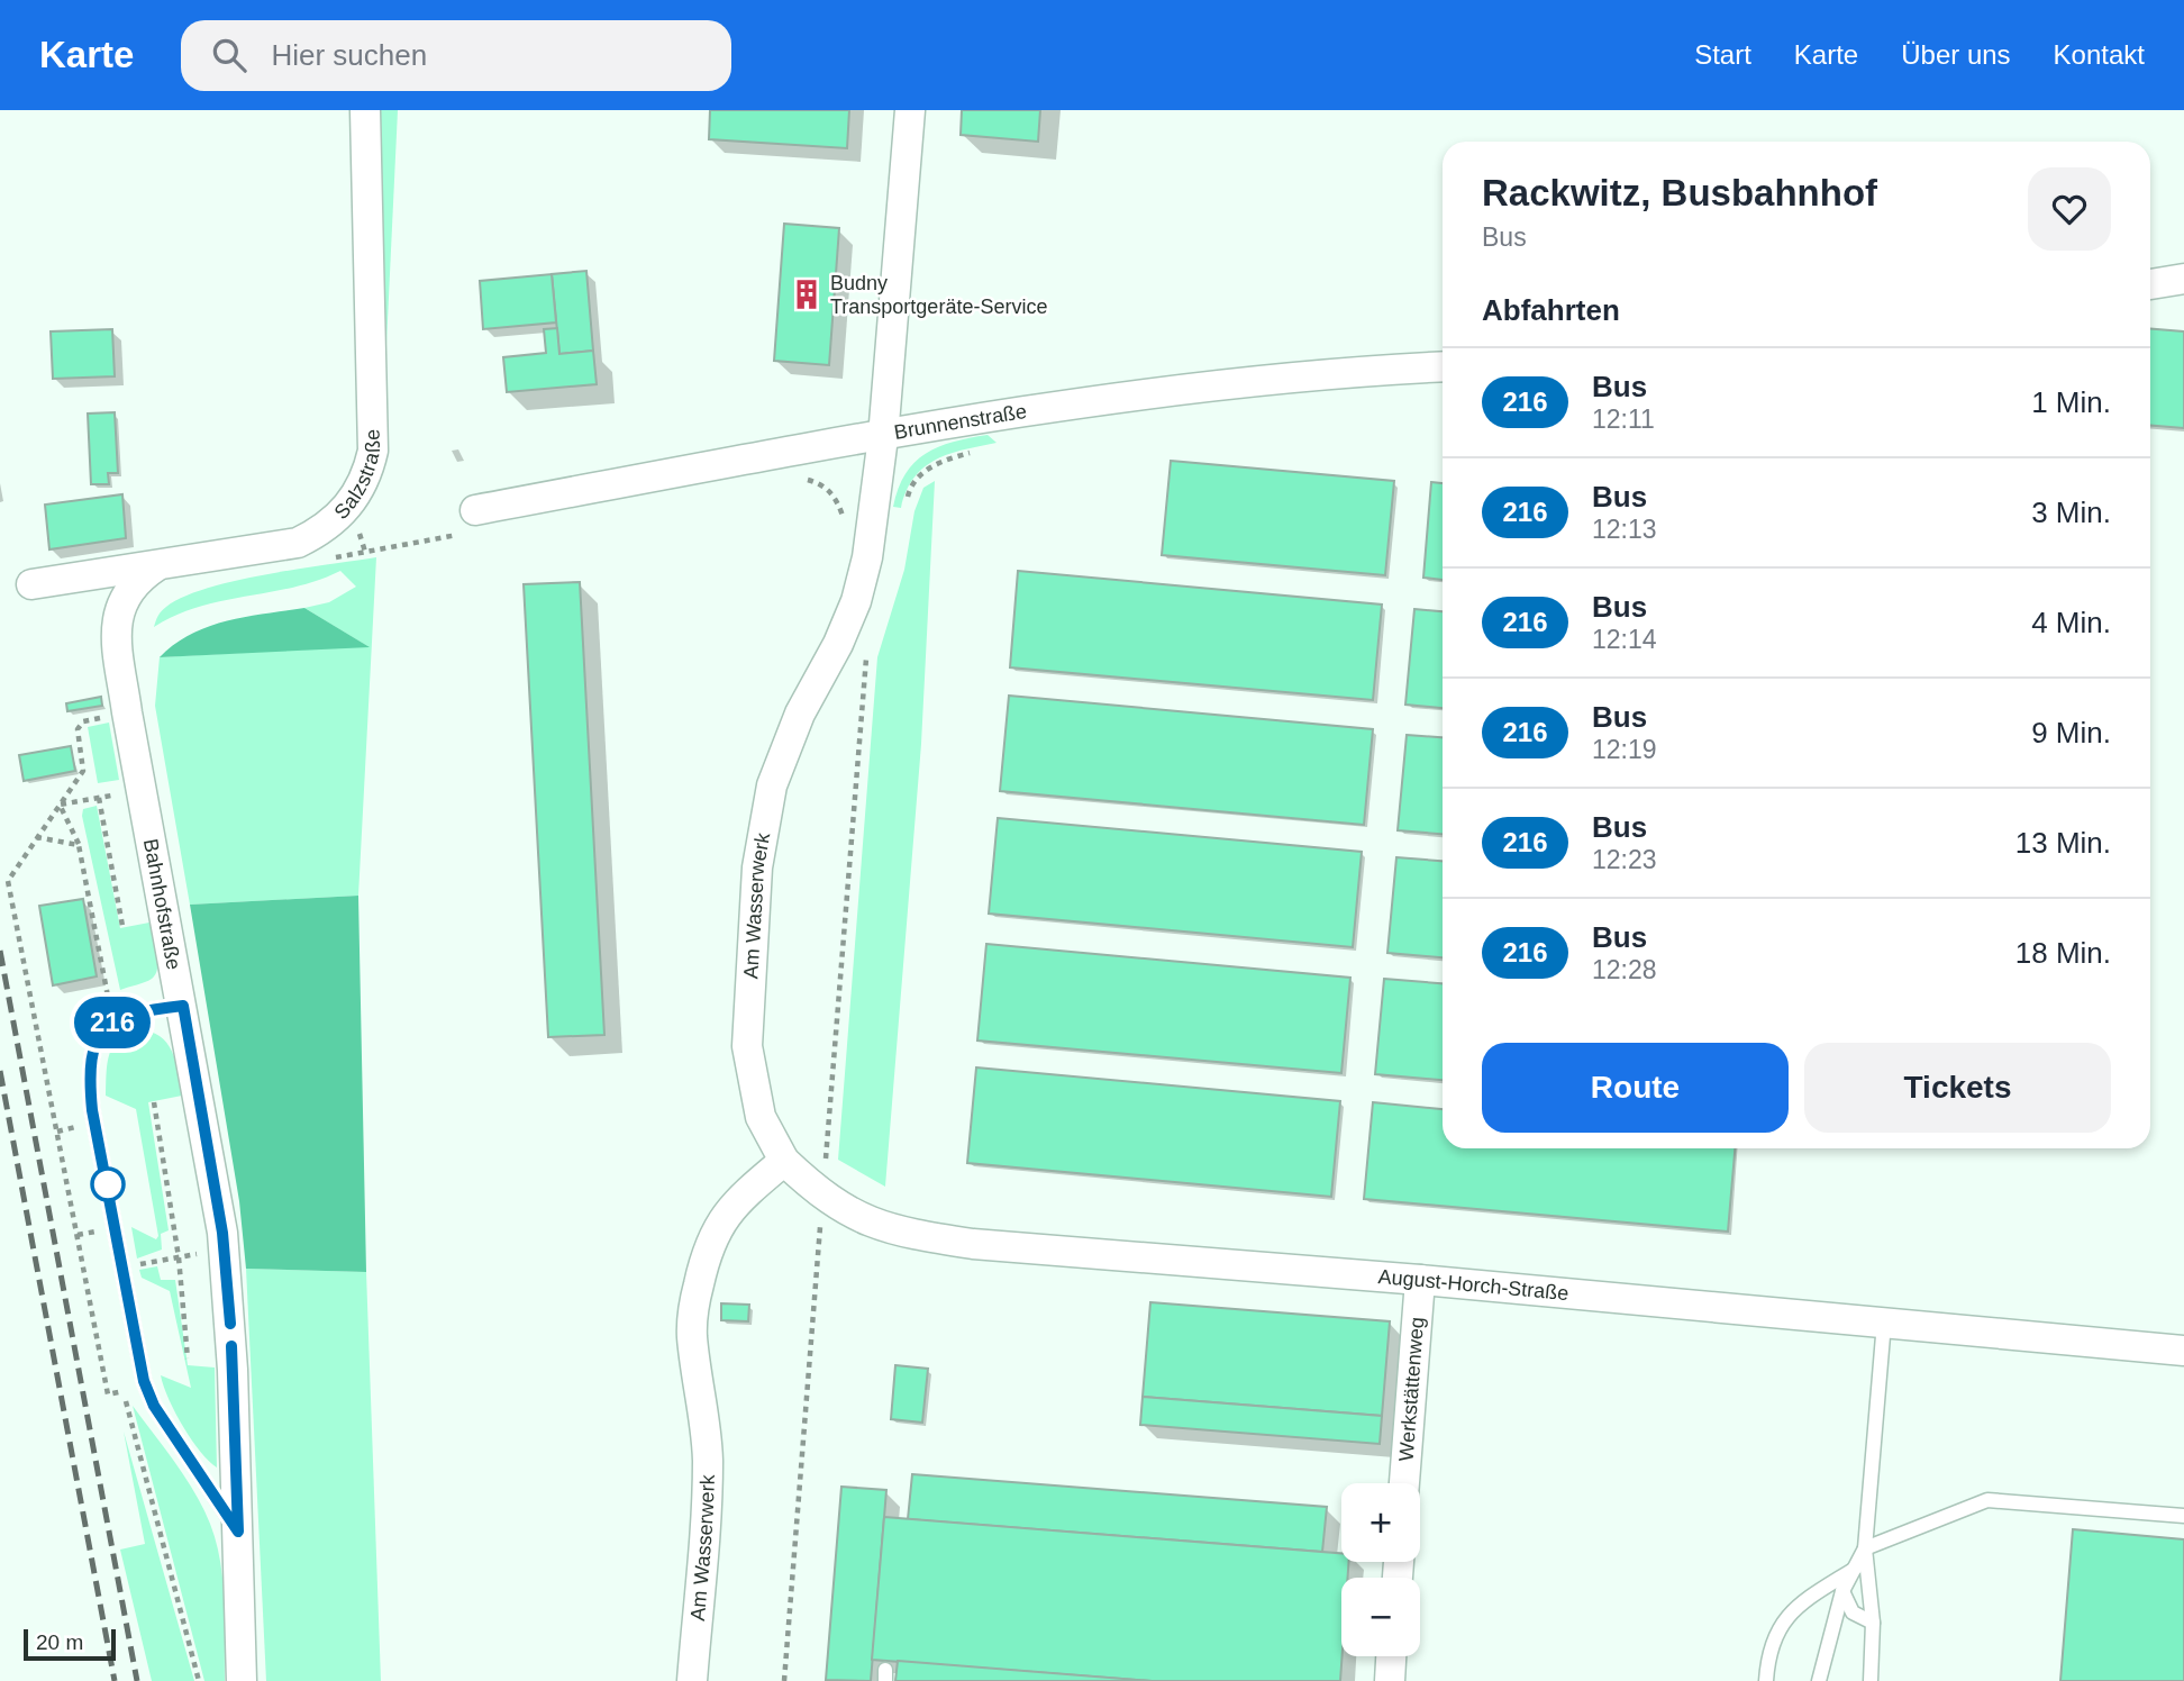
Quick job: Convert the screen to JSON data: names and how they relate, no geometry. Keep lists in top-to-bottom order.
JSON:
{
  "streets": {
    "street": [
      "Brunnenstraße",
      "Salzstraße",
      "Bahnhofstraße",
      "Am Wasserwerk",
      "August-Horch-Straße",
      "Werkstättenweg"
    ]
  },
  "crossings": [
    ["Brunnenstraße", "Am Wasserwerk"],
    ["Salzstraße", "Bahnhofstraße"],
    ["Am Wasserwerk", "August-Horch-Straße"],
    ["August-Horch-Straße", "Werkstättenweg"]
  ],
  "places": {
    "building": ["Budny Transportgeräte-Service"]
  },
  "lines": ["bus line 216"],
  "scale_bar": "20 m",
  "page": {
    "header": "Karte",
    "search": "Hier suchen",
    "nav": [
      "Start",
      "Karte",
      "Über uns",
      "Kontakt"
    ],
    "on_map": "216",
    "heading": [
      ["Rackwitz, Busbahnhof", "Bus"],
      "Abfahrten"
    ],
    "list": [
      {
        "mark": "216",
        "name": "Bus",
        "note": "12:11",
        "value": "1 Min."
      },
      {
        "mark": "216",
        "name": "Bus",
        "note": "12:13",
        "value": "3 Min."
      },
      {
        "mark": "216",
        "name": "Bus",
        "note": "12:14",
        "value": "4 Min."
      },
      {
        "mark": "216",
        "name": "Bus",
        "note": "12:19",
        "value": "9 Min."
      },
      {
        "mark": "216",
        "name": "Bus",
        "note": "12:23",
        "value": "13 Min."
      },
      {
        "mark": "216",
        "name": "Bus",
        "note": "12:28",
        "value": "18 Min."
      }
    ],
    "buttons": ["Route", "Tickets"],
    "map_buttons": ["+", "−"],
    "scale": "20 m"
  }
}
